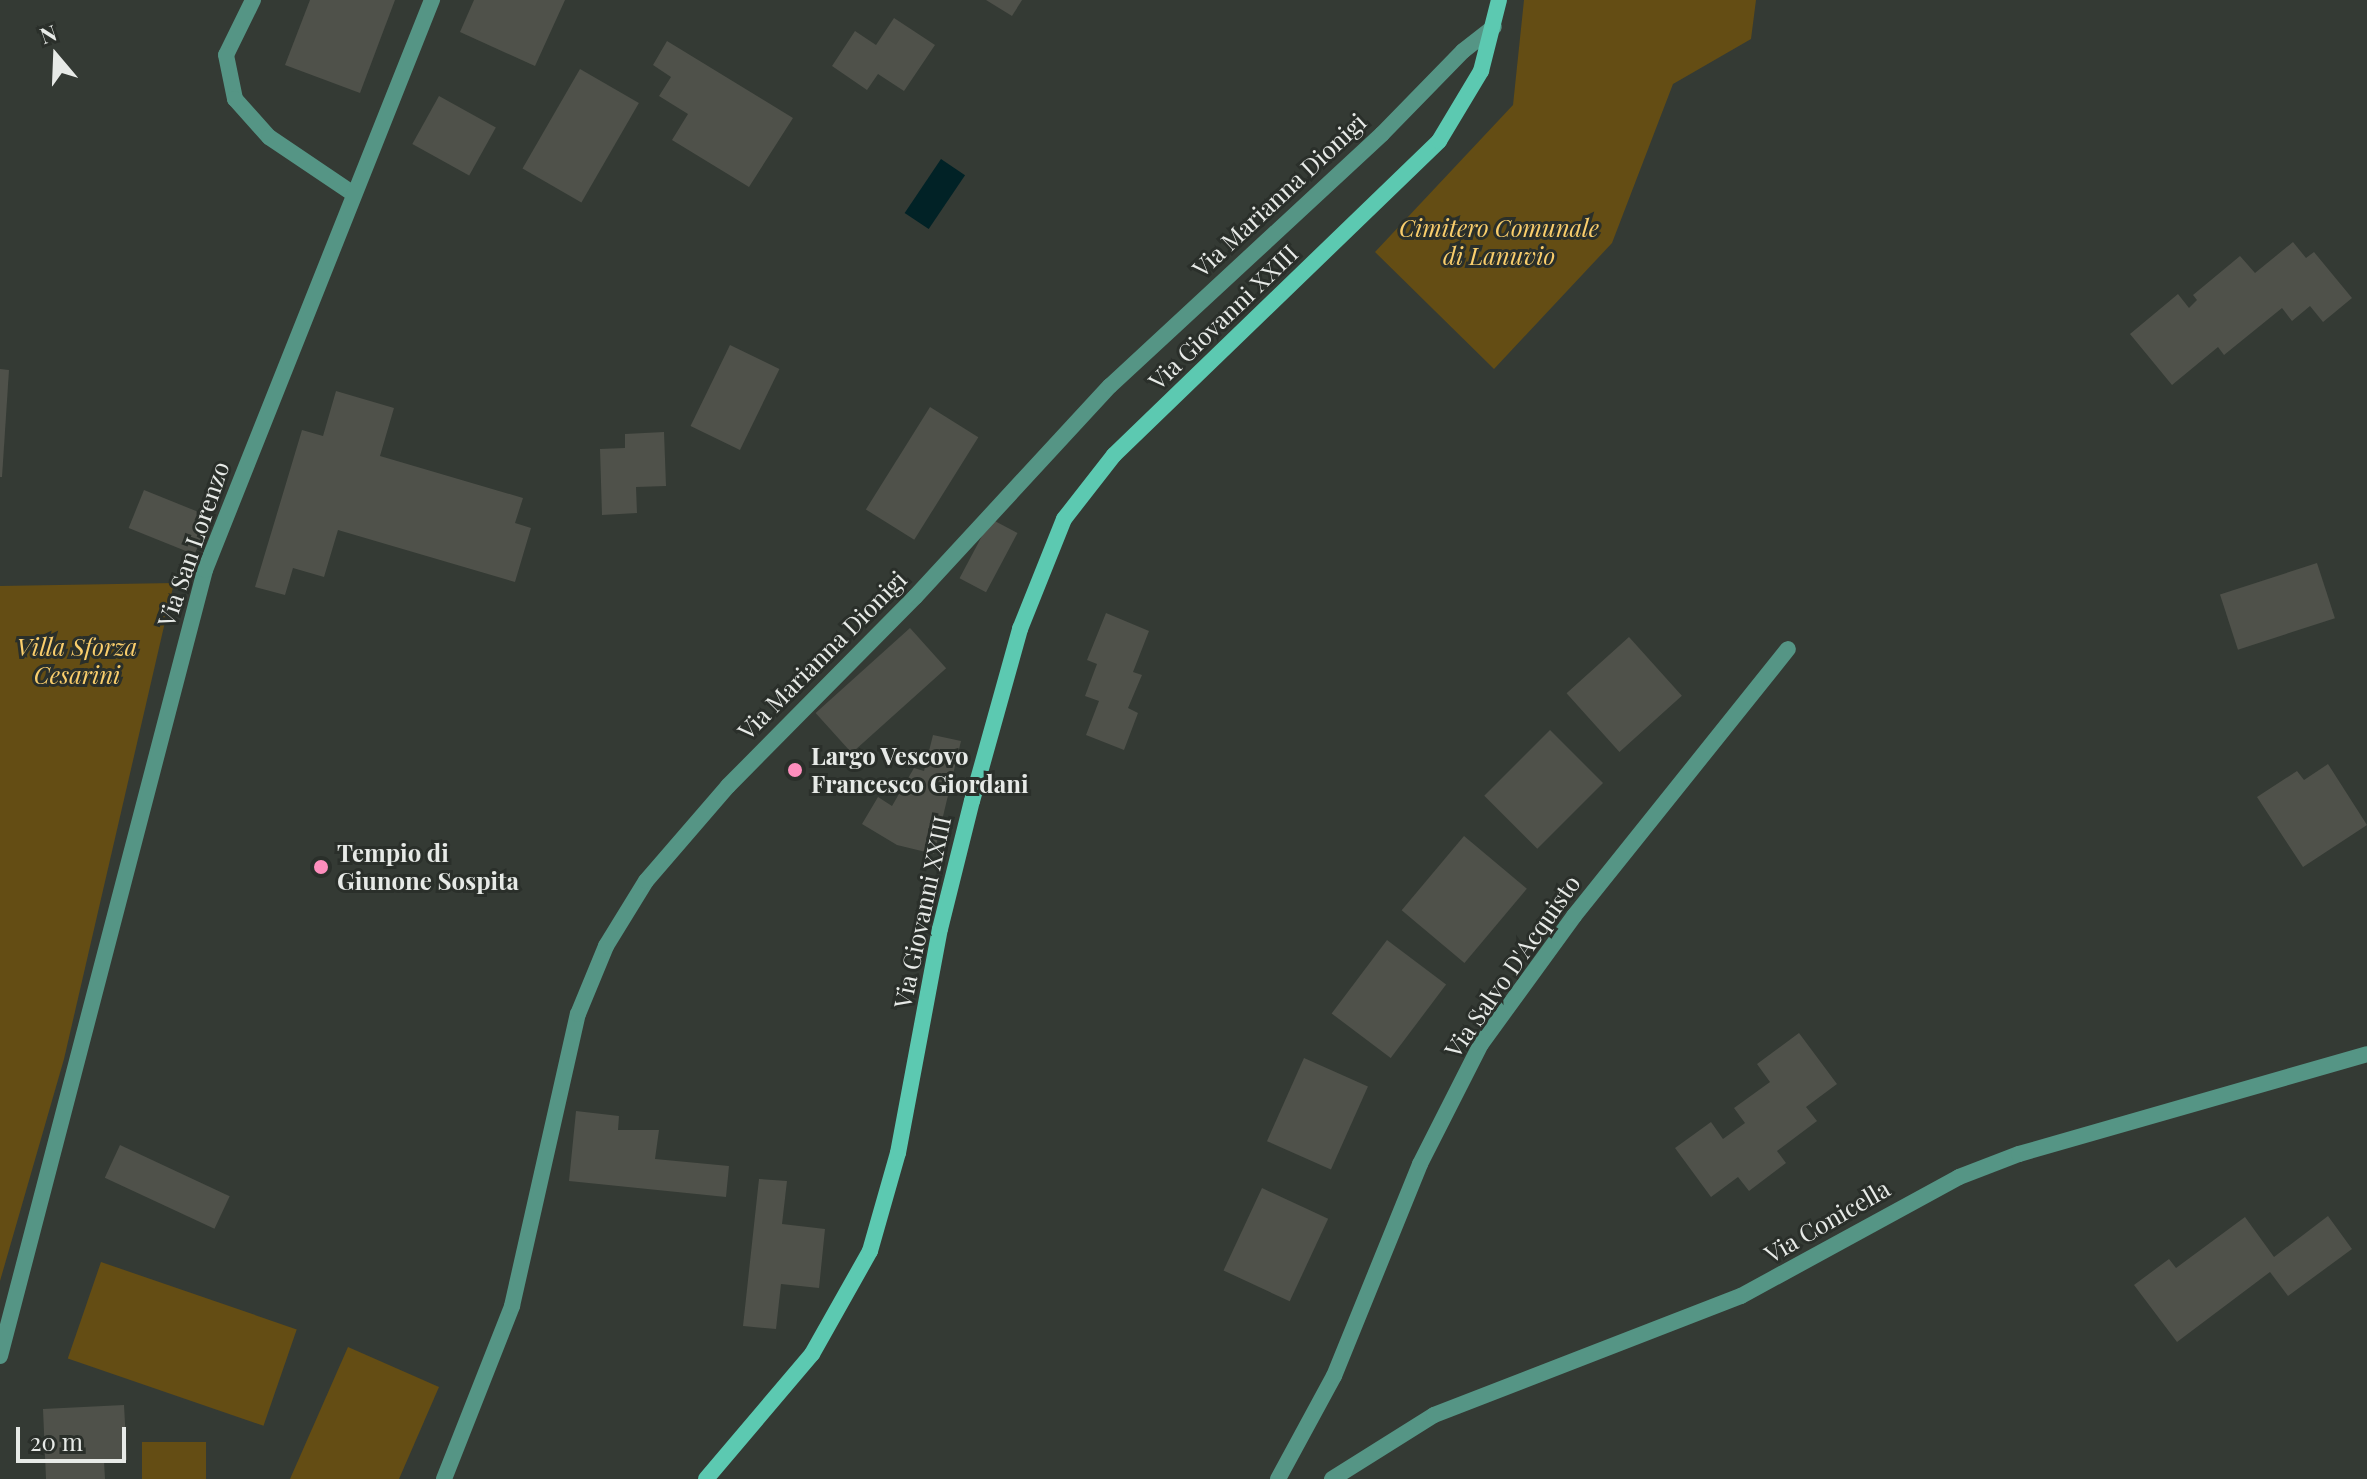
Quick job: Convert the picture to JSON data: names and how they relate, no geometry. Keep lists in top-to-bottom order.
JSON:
{
  "streets": {
    "street": [
      "Via Marianna Dionigi",
      "Via Giovanni XXIII",
      "Via San Lorenzo",
      "Via Salvo D'Acquisto",
      "Via Conicella"
    ]
  },
  "crossings": [
    ["Via Marianna Dionigi", "Via Giovanni XXIII"]
  ],
  "parks": ["Cimitero Comunale di Lanuvio", "Villa Sforza Cesarini"],
  "places": ["Largo Vescovo Francesco Giordani", "Tempio di Giunone Sospita"],
  "scale_bar": "20 m",
  "north": "top"
}
